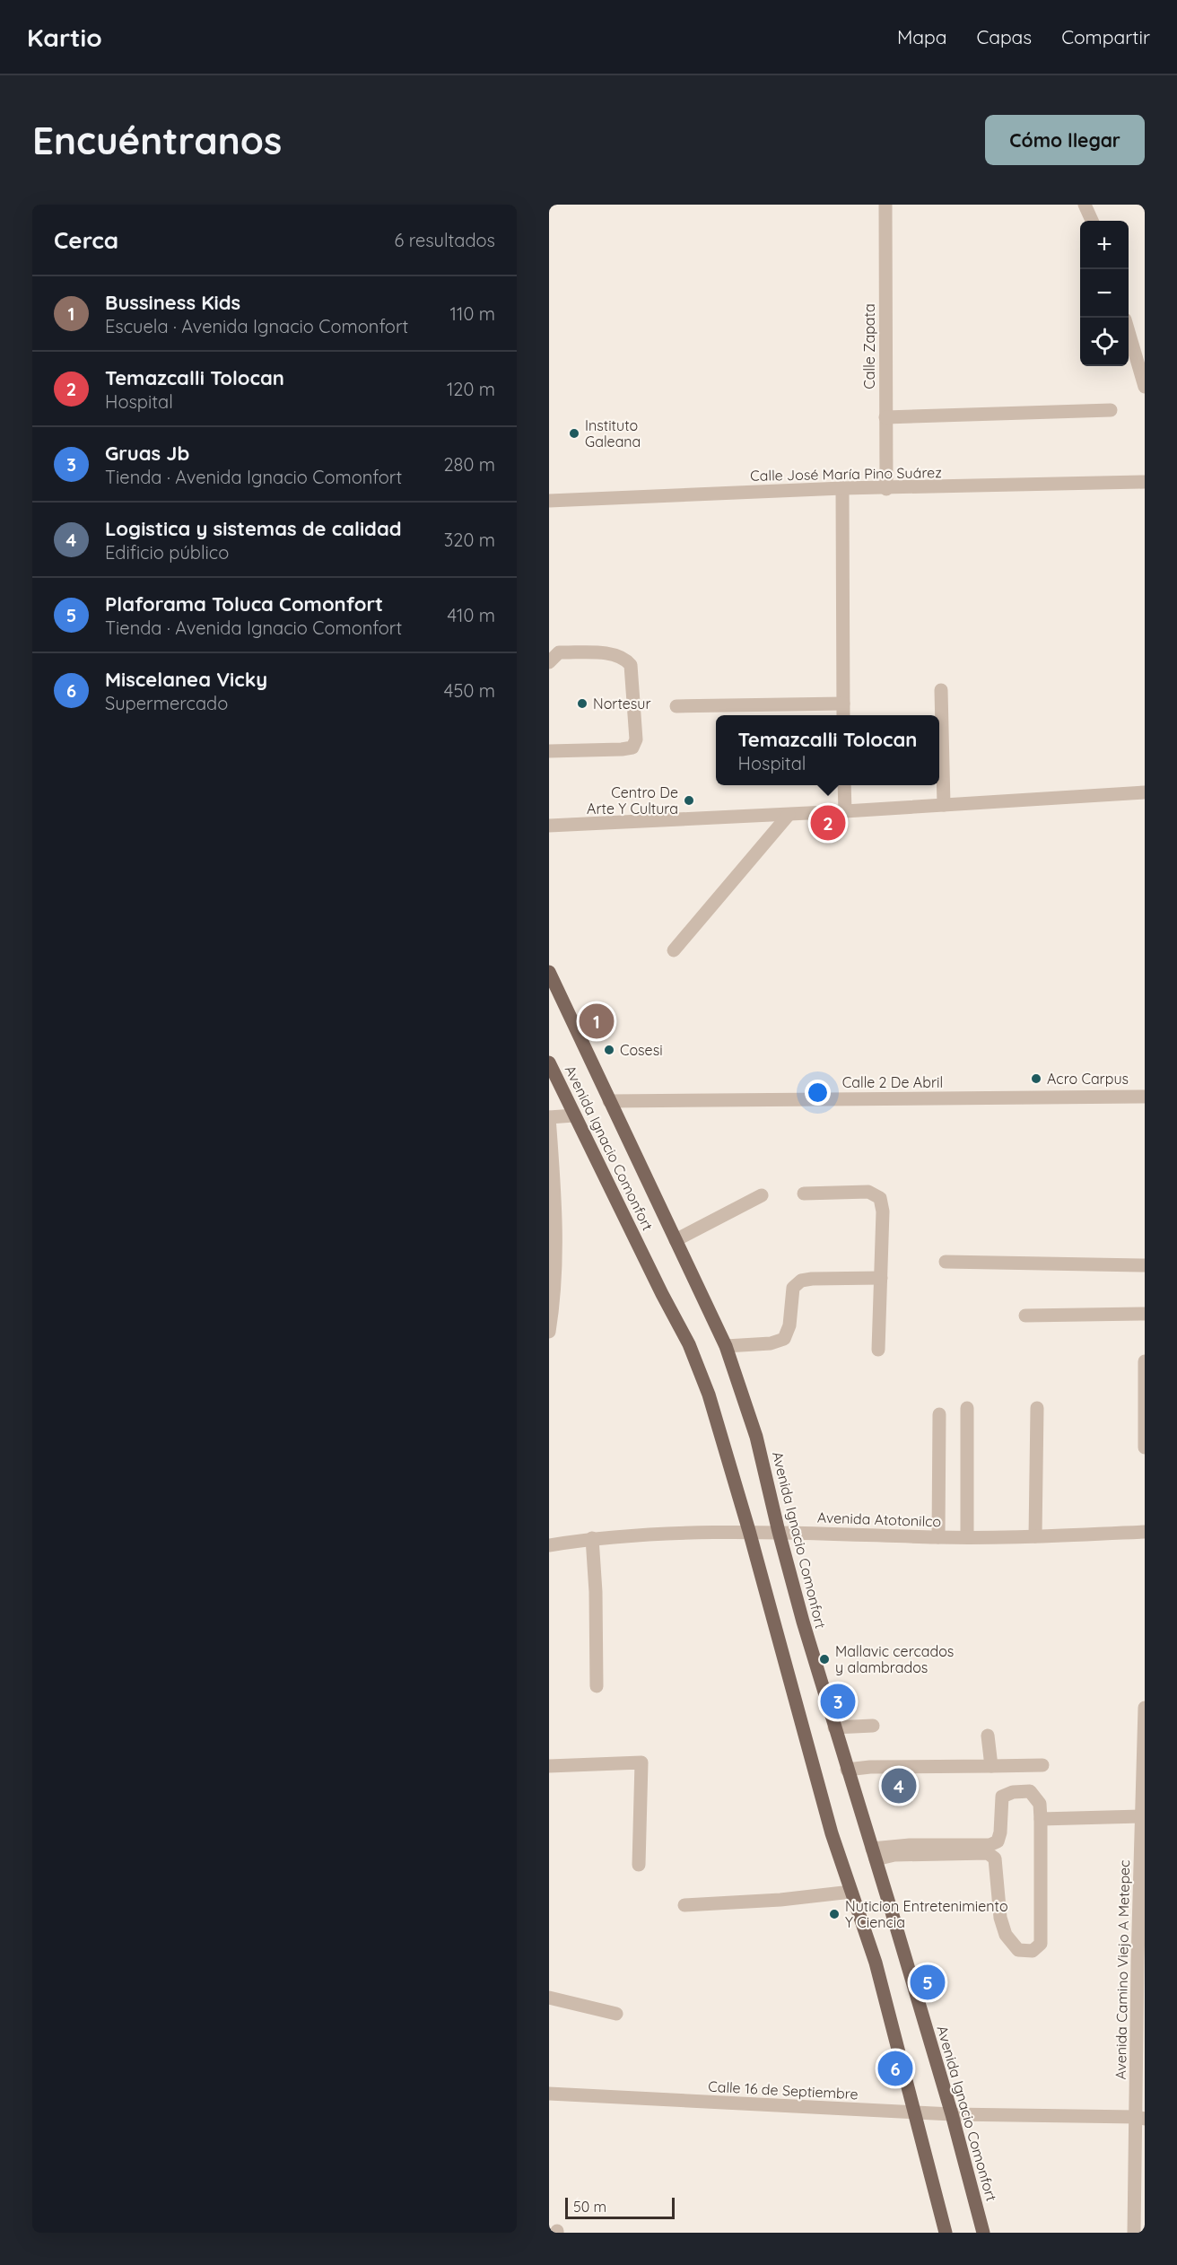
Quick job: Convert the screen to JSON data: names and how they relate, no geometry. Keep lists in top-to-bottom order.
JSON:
{
  "streets": {
    "main road": ["Avenida Ignacio Comonfort"],
    "street": [
      "Calle Zapata",
      "Calle José María Pino Suárez",
      "Calle 2 De Abril",
      "Avenida Atotonilco",
      "Avenida Camino Viejo A Metepec",
      "Calle 16 de Septiembre"
    ]
  },
  "crossings": [
    ["Calle Zapata", "Calle José María Pino Suárez"],
    ["Calle 2 De Abril", "Avenida Ignacio Comonfort"],
    ["Avenida Ignacio Comonfort", "Avenida Atotonilco"],
    ["Avenida Ignacio Comonfort", "Calle 16 de Septiembre"],
    ["Avenida Camino Viejo A Metepec", "Calle 16 de Septiembre"]
  ],
  "places": [
    "Instituto Galeana",
    "Nortesur",
    "Centro De Arte Y Cultura",
    "Cosesi",
    "Acro Carpus",
    "Mallavic cercados y alambrados",
    "Nuticion Entretenimiento Y Ciencia"
  ],
  "scale_bar": "50 m",
  "page": {
    "header": "Kartio",
    "nav": ["Mapa", "Capas", "Compartir"],
    "buttons": "Cómo llegar",
    "title": "Encuéntranos",
    "heading": ["Cerca", "6 resultados"],
    "map_buttons": ["+", "−"],
    "list": [
      {
        "mark": "1",
        "name": "Bussiness Kids",
        "note": "Escuela · Avenida Ignacio Comonfort",
        "value": "110 m"
      },
      {
        "mark": "2",
        "name": "Temazcalli Tolocan",
        "note": "Hospital",
        "value": "120 m"
      },
      {
        "mark": "3",
        "name": "Gruas Jb",
        "note": "Tienda · Avenida Ignacio Comonfort",
        "value": "280 m"
      },
      {
        "mark": "4",
        "name": "Logistica y sistemas de calidad",
        "note": "Edificio público",
        "value": "320 m"
      },
      {
        "mark": "5",
        "name": "Plaforama Toluca Comonfort",
        "note": "Tienda · Avenida Ignacio Comonfort",
        "value": "410 m"
      },
      {
        "mark": "6",
        "name": "Miscelanea Vicky",
        "note": "Supermercado",
        "value": "450 m"
      }
    ],
    "popup": ["Temazcalli Tolocan", "Hospital"],
    "pins": [
      "2",
      "1",
      "3",
      "4",
      "5",
      "6"
    ],
    "scale": "50 m"
  }
}
